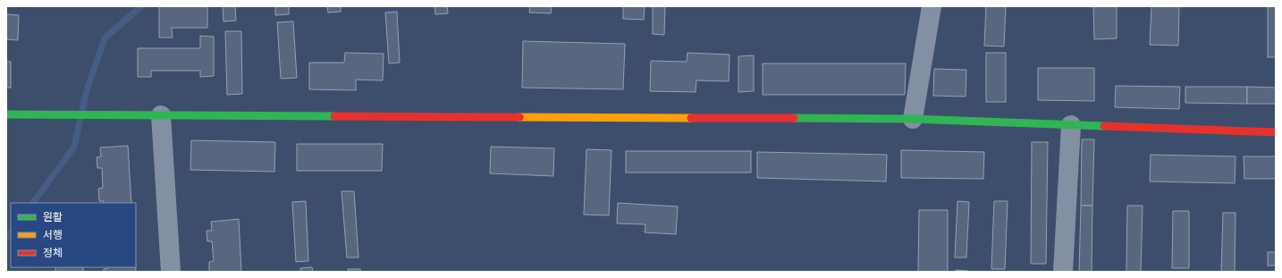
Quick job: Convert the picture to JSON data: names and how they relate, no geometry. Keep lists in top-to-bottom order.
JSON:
{
  "legend": ["원활", "서행", "정체"]
}
